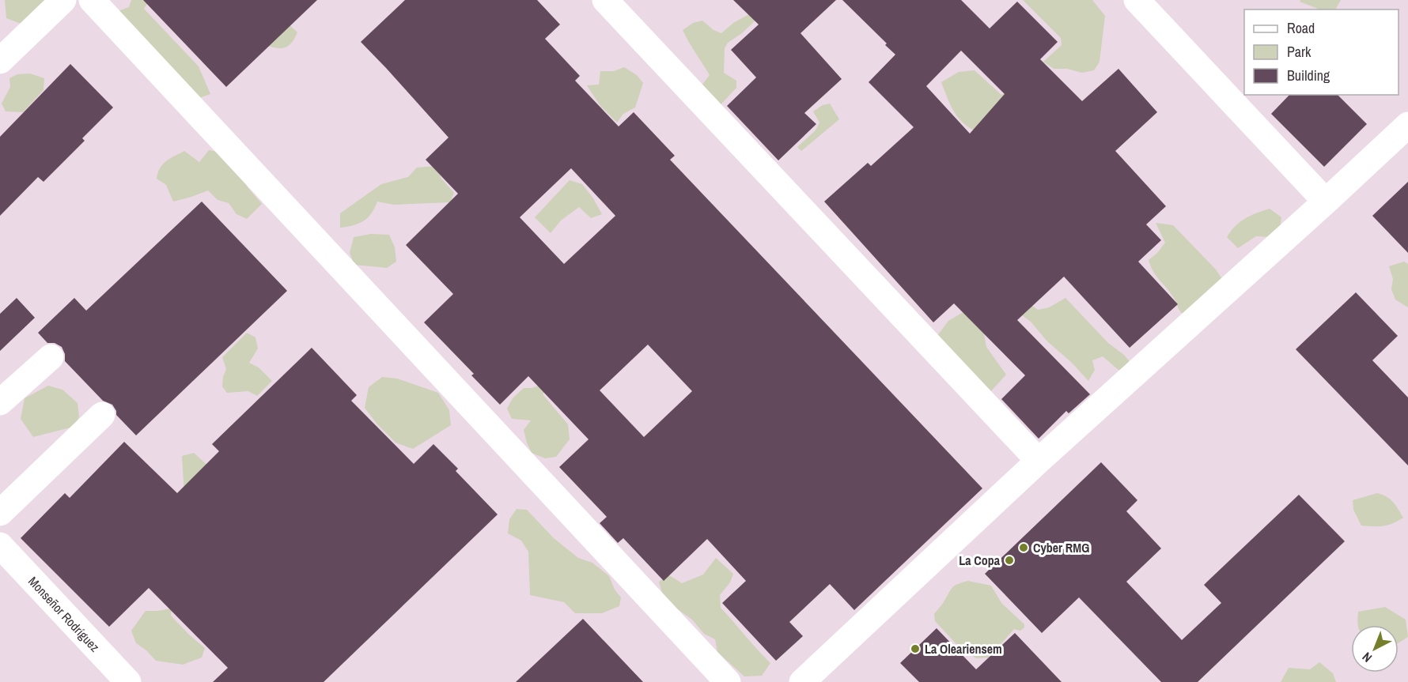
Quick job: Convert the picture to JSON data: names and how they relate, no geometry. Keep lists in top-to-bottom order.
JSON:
{
  "streets": {
    "street": ["Monseñor Rodríguez"]
  },
  "places": ["Cyber RMG", "La Copa", "La Oleariensem"],
  "legend": ["Road", "Park", "Building"],
  "north": "bottom left"
}
